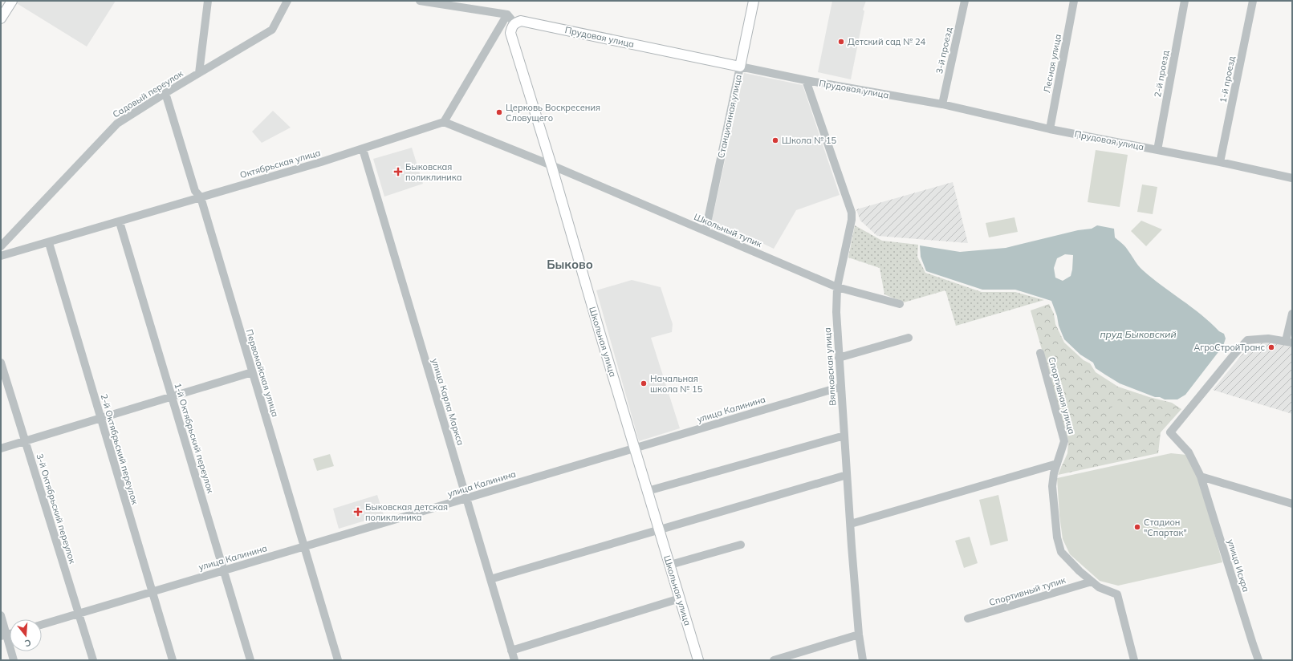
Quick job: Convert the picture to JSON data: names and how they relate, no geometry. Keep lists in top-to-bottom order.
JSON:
{
  "streets": {
    "main road": ["Прудовая улица", "Станционная улица", "Школьная улица"],
    "street": [
      "3-й проезд",
      "Лесная улица",
      "2-й проезд",
      "1-й проезд",
      "Садовый переулок",
      "Октябрьская улица",
      "Школьный тупик",
      "Вялковская улица",
      "Первомайская улица",
      "Спортивная улица",
      "улица Карла Маркса",
      "улица Калинина",
      "1-й Октябрьский переулок",
      "2-й Октябрьский переулок",
      "3-й Октябрьский переулок",
      "улица Искра",
      "Спортивный тупик"
    ]
  },
  "crossings": [
    ["Прудовая улица", "3-й проезд"],
    ["Прудовая улица", "Лесная улица"],
    ["Прудовая улица", "2-й проезд"],
    ["Прудовая улица", "1-й проезд"],
    ["Прудовая улица", "Станционная улица"],
    ["Прудовая улица", "Школьная улица"],
    ["Прудовая улица", "Вялковская улица"],
    ["Садовый переулок", "Первомайская улица"],
    ["Станционная улица", "Школьный тупик"],
    ["Октябрьская улица", "Школьный тупик"],
    ["Октябрьская улица", "Первомайская улица"],
    ["Октябрьская улица", "улица Карла Маркса"],
    ["Октябрьская улица", "1-й Октябрьский переулок"],
    ["Октябрьская улица", "2-й Октябрьский переулок"],
    ["Школьный тупик", "Школьная улица"],
    ["Школьный тупик", "Вялковская улица"],
    ["Школьная улица", "улица Калинина"],
    ["Вялковская улица", "улица Калинина"],
    ["Первомайская улица", "улица Калинина"],
    ["Спортивная улица", "Спортивный тупик"],
    ["улица Карла Маркса", "улица Калинина"],
    ["улица Калинина", "1-й Октябрьский переулок"],
    ["улица Калинина", "2-й Октябрьский переулок"],
    ["улица Калинина", "3-й Октябрьский переулок"]
  ],
  "districts": ["Быково"],
  "water": ["пруд Быковский"],
  "places": {
    "other": [
      "Детский сад № 24",
      "Церковь Воскресения Словущего",
      "Школа № 15",
      "АгроСтройТранс",
      "Начальная школа № 15",
      "Стадион \"Спартак\""
    ],
    "health": ["Быковская поликлиника", "Быковская детская поликлиника"]
  },
  "north": "bottom"
}
